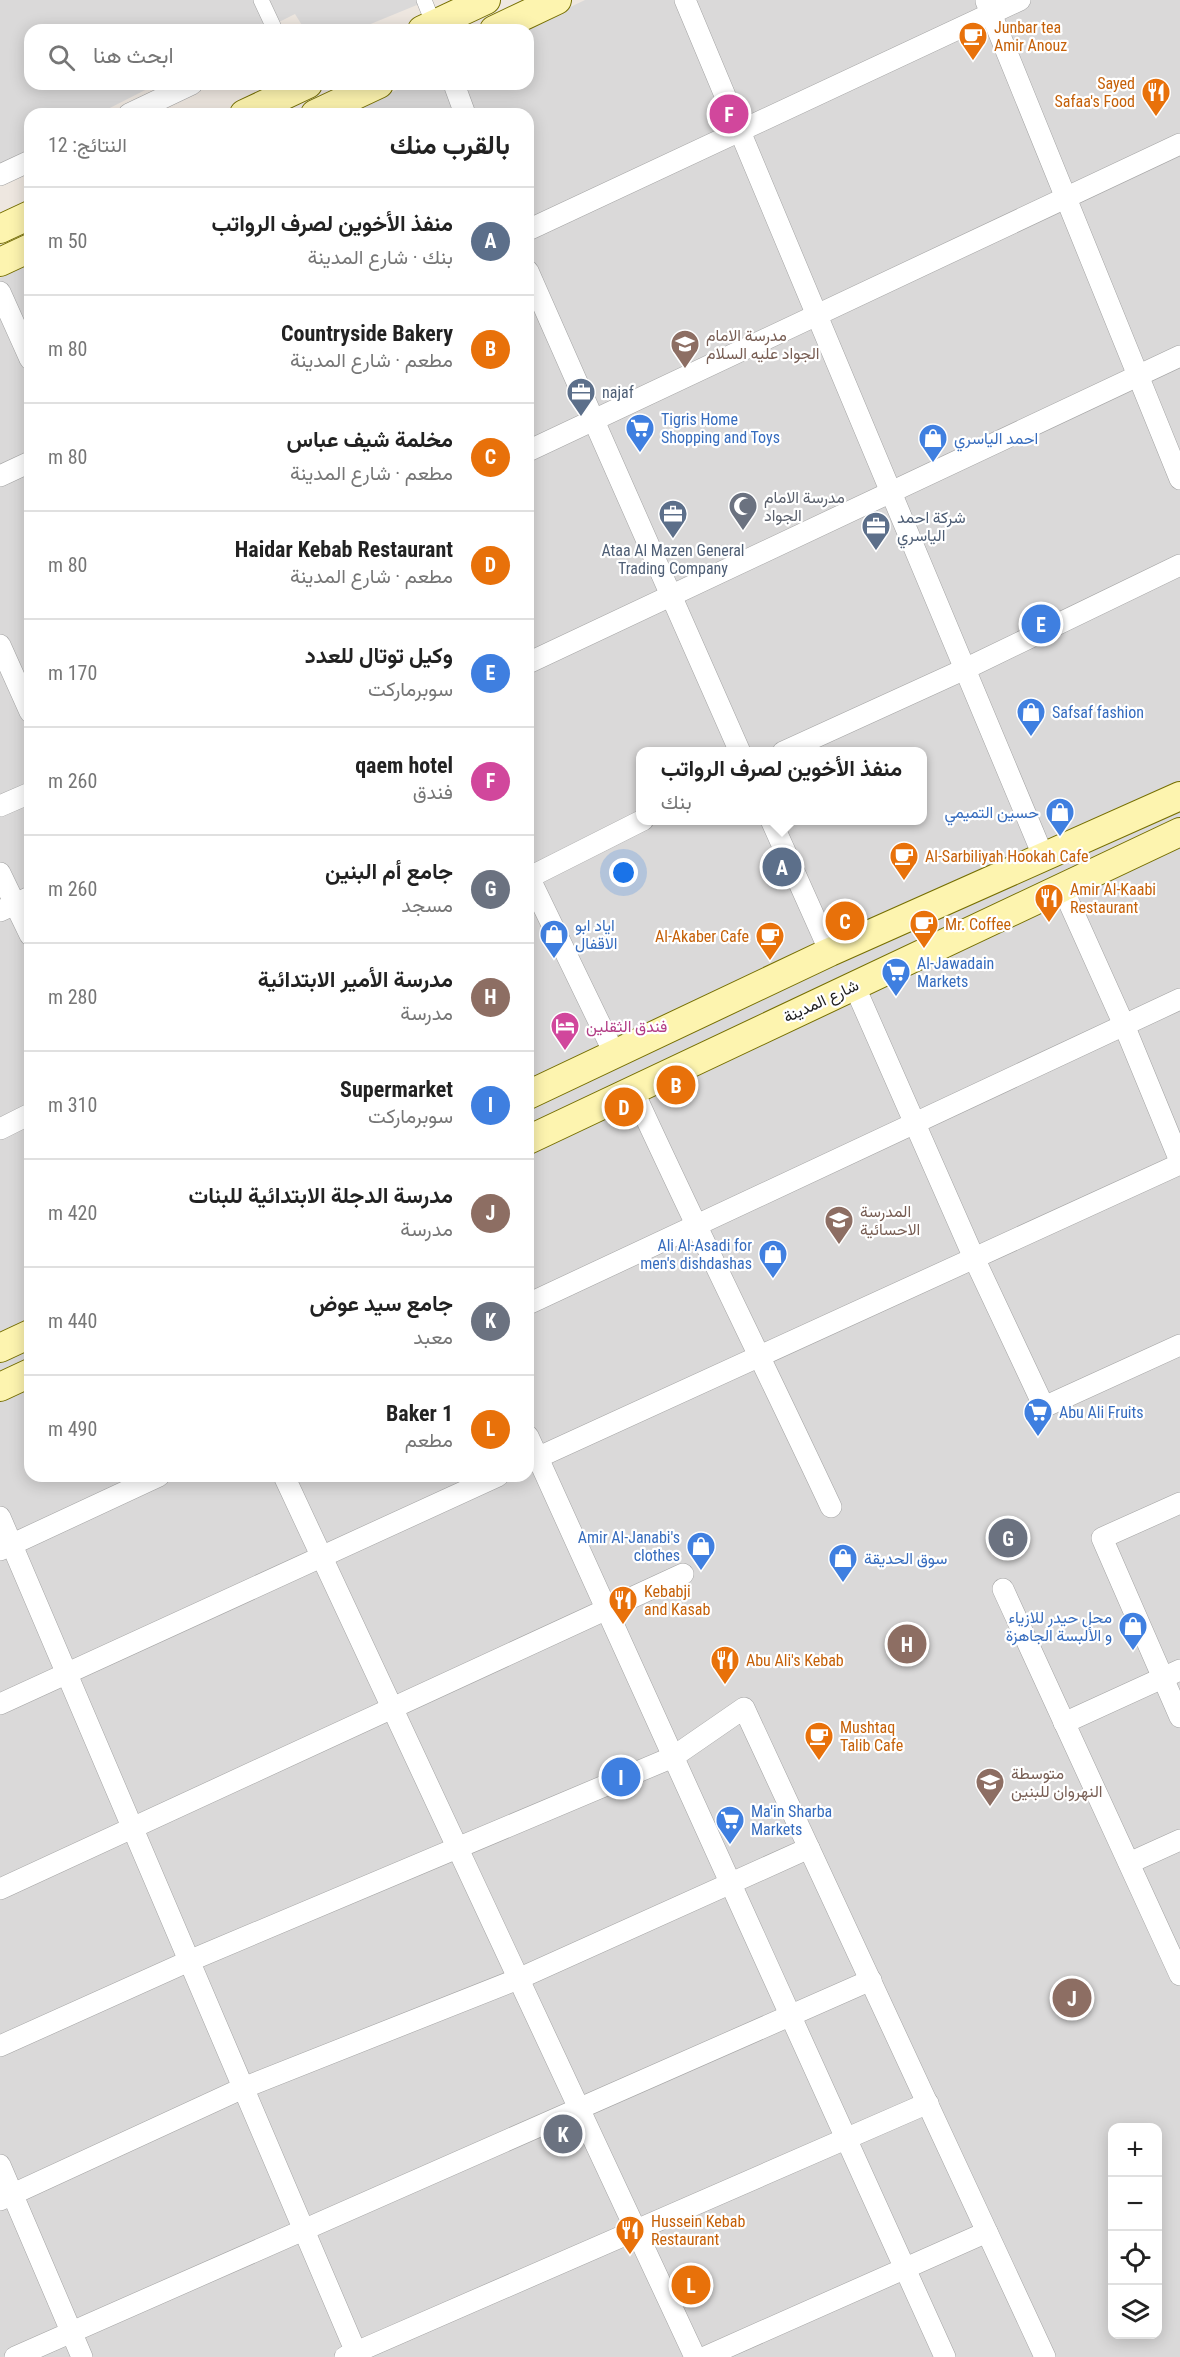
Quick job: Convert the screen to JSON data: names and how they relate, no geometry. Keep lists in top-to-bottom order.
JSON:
{
  "streets": {
    "main road": ["شارع المدينة"]
  },
  "places": {
    "cafe": [
      "Junbar tea Amir Anouz",
      "Al-Sarbiliyah Hookah Cafe",
      "Mr. Coffee",
      "Al-Akaber Cafe",
      "Mushtaq Talib Cafe"
    ],
    "restaurant": [
      "Sayed Safaa's Food",
      "Amir Al-Kaabi Restaurant",
      "Kebabji and Kasab",
      "Abu Ali's Kebab",
      "Hussein Kebab Restaurant"
    ],
    "school or university": ["مدرسة الامام الجواد عليه السلام", "المدرسة الاحسائية", "متوسطة النهروان للبنين"],
    "office": ["najaf", "Ataa Al Mazen General Trading Company", "شركة احمد الياسري"],
    "supermarket": [
      "Tigris Home Shopping and Toys",
      "Al-Jawadain Markets",
      "Abu Ali Fruits",
      "Ma'in Sharba Markets"
    ],
    "shop": [
      "احمد الياسري",
      "Safsaf fashion",
      "حسين التميمي",
      "اياد ابو الاقفال",
      "Ali Al-Asadi for men's dishdashas",
      "Amir Al-Janabi's clothes",
      "سوق الحديقة",
      "محل حيدر للازياء و الألبسة الجاهزة"
    ],
    "mosque": ["مدرسة الامام الجواد"],
    "hotel": ["فندق الثقلين"]
  },
  "page": {
    "search": "ابحث هنا",
    "pins": [
      "F",
      "E",
      "A",
      "C",
      "B",
      "D",
      "G",
      "H",
      "I",
      "J",
      "K",
      "L"
    ],
    "heading": ["بالقرب منك", "النتائج: 12"],
    "list": [
      {
        "mark": "A",
        "name": "منفذ الأخوين لصرف الرواتب",
        "note": "بنك · شارع المدينة",
        "value": "50 m"
      },
      {
        "mark": "B",
        "name": "Countryside Bakery",
        "note": "مطعم · شارع المدينة",
        "value": "80 m"
      },
      {
        "mark": "C",
        "name": "مخلمة شيف عباس",
        "note": "مطعم · شارع المدينة",
        "value": "80 m"
      },
      {
        "mark": "D",
        "name": "Haidar Kebab Restaurant",
        "note": "مطعم · شارع المدينة",
        "value": "80 m"
      },
      {
        "mark": "E",
        "name": "وكيل توتال للعدد",
        "note": "سوبرماركت",
        "value": "170 m"
      },
      {
        "mark": "F",
        "name": "qaem hotel",
        "note": "فندق",
        "value": "260 m"
      },
      {
        "mark": "G",
        "name": "جامع أم البنين",
        "note": "مسجد",
        "value": "260 m"
      },
      {
        "mark": "H",
        "name": "مدرسة الأمير الابتدائية",
        "note": "مدرسة",
        "value": "280 m"
      },
      {
        "mark": "I",
        "name": "Supermarket",
        "note": "سوبرماركت",
        "value": "310 m"
      },
      {
        "mark": "J",
        "name": "مدرسة الدجلة الابتدائية للبنات",
        "note": "مدرسة",
        "value": "420 m"
      },
      {
        "mark": "K",
        "name": "جامع سيد عوض",
        "note": "معبد",
        "value": "440 m"
      },
      {
        "mark": "L",
        "name": "Baker 1",
        "note": "مطعم",
        "value": "490 m"
      }
    ],
    "popup": ["منفذ الأخوين لصرف الرواتب", "بنك"],
    "map_buttons": ["+", "−"]
  }
}
